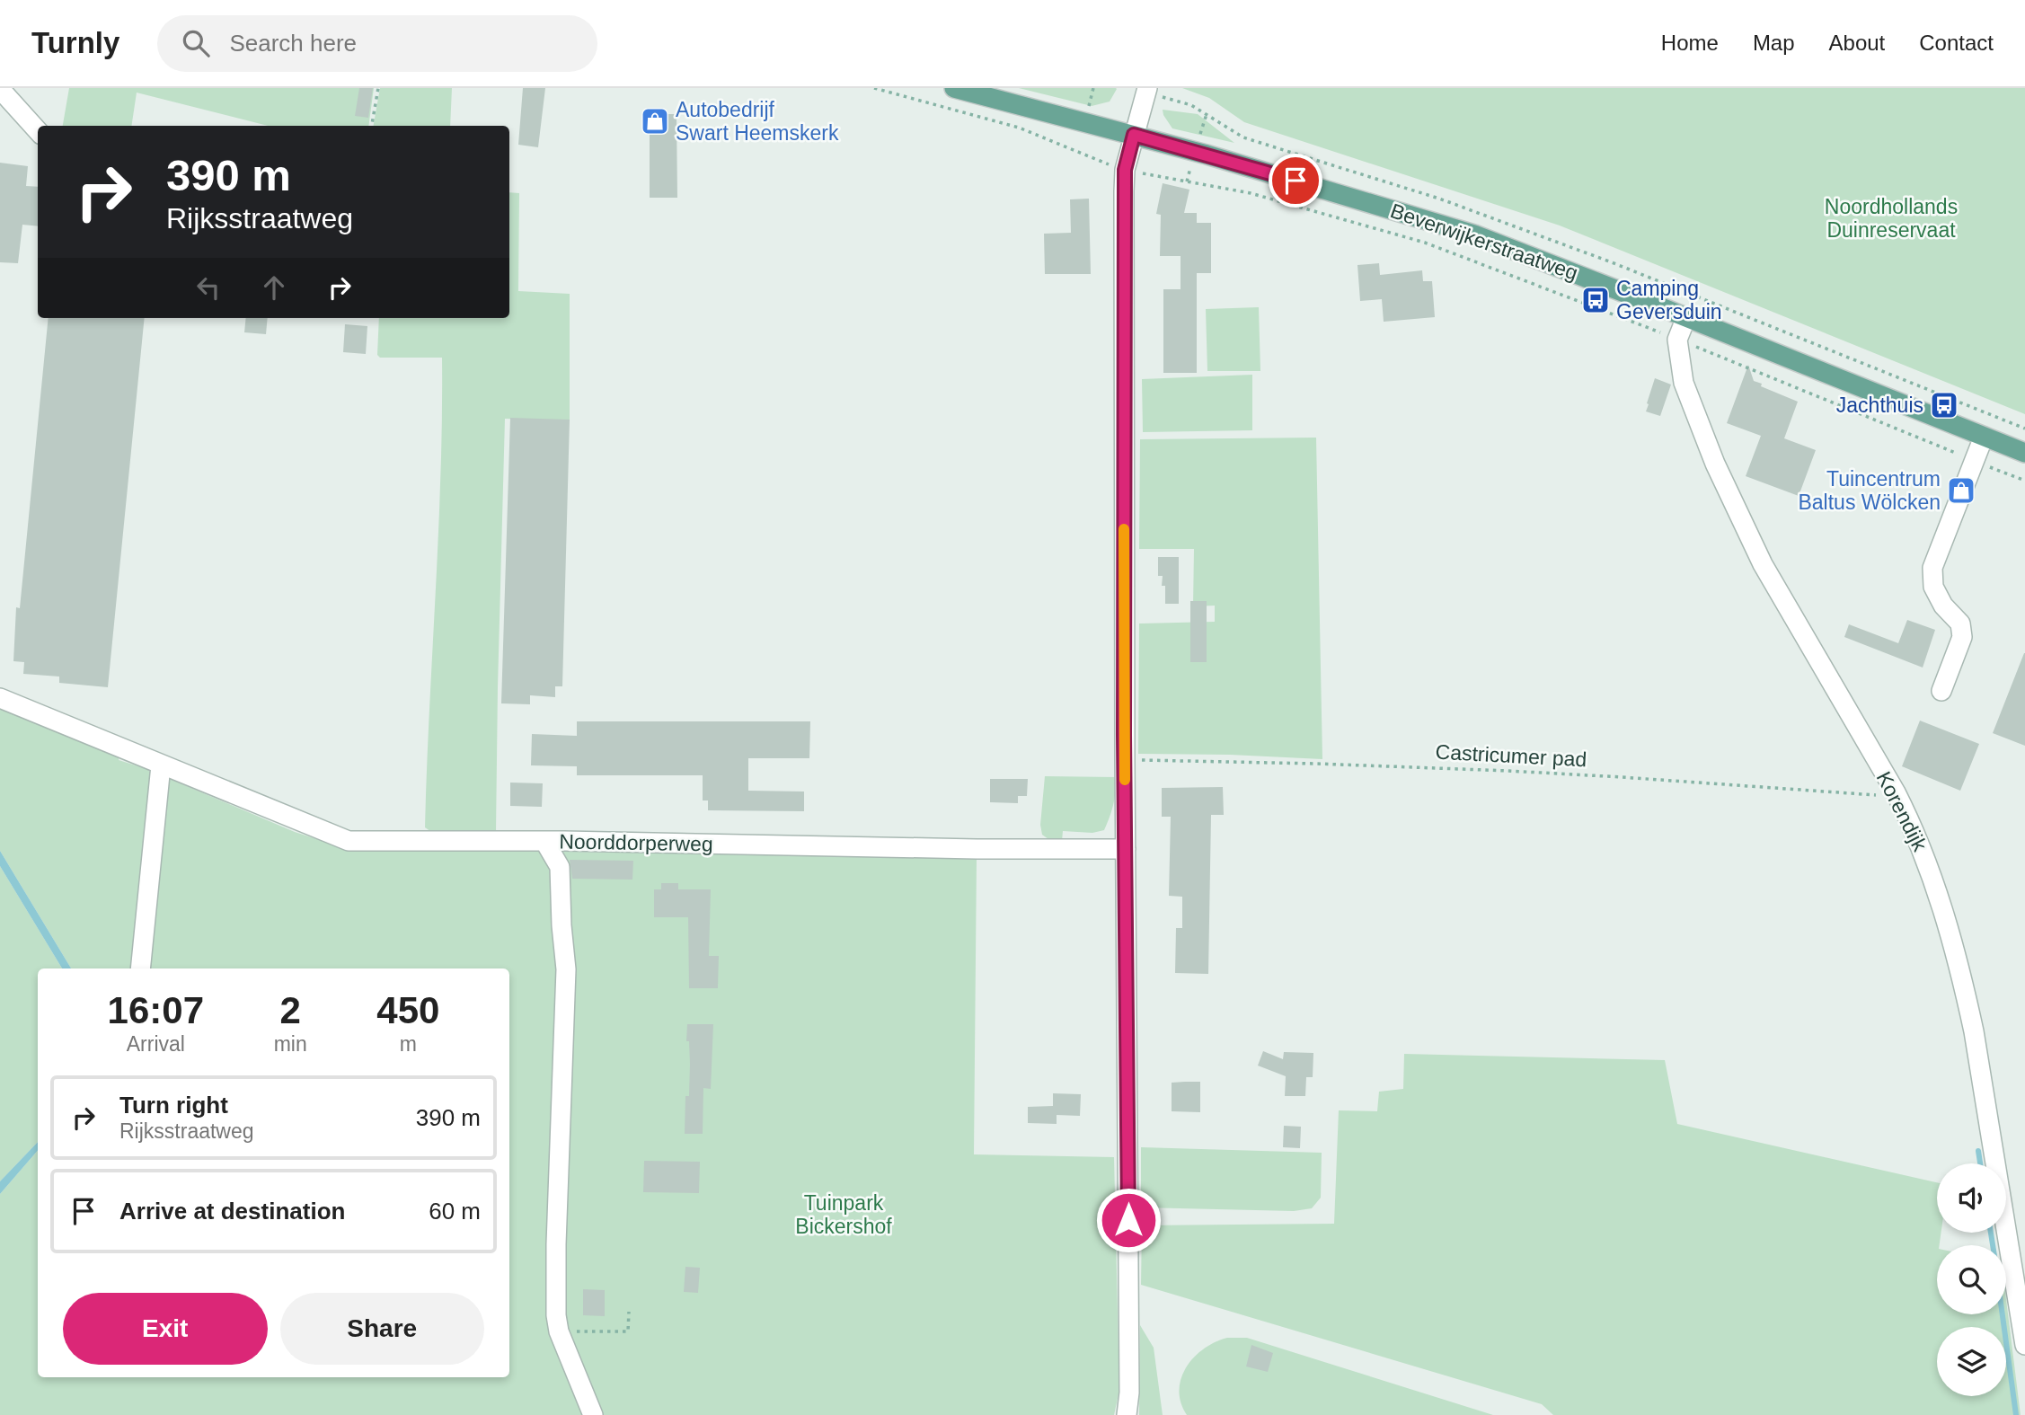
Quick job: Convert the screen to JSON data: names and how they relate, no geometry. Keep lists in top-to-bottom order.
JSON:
{
  "streets": {
    "street": ["Korendijk", "Noorddorperweg"],
    "path": ["Beverwijkerstraatweg", "Castricumer pad"]
  },
  "crossings": [
    ["Beverwijkerstraatweg", "Korendijk"],
    ["Castricumer pad", "Korendijk"]
  ],
  "parks": ["Noordhollands Duinreservaat", "Tuinpark Bickershof"],
  "places": {
    "shop": ["Autobedrijf Swart Heemskerk", "Tuincentrum Baltus Wölcken"],
    "bus stop": ["Camping Geversduin", "Jachthuis"]
  },
  "page": {
    "header": "Turnly",
    "search": "Search here",
    "nav": [
      "Home",
      "Map",
      "About",
      "Contact"
    ],
    "turn": ["390 m", "Rijksstraatweg"],
    "eta": [
      "16:07",
      "Arrival",
      "2",
      "min",
      "450",
      "m"
    ],
    "list": [
      {
        "name": "Turn right",
        "note": "Rijksstraatweg",
        "value": "390 m"
      },
      {
        "name": "Arrive at destination",
        "value": "60 m"
      }
    ],
    "buttons": ["Exit", "Share"]
  }
}
